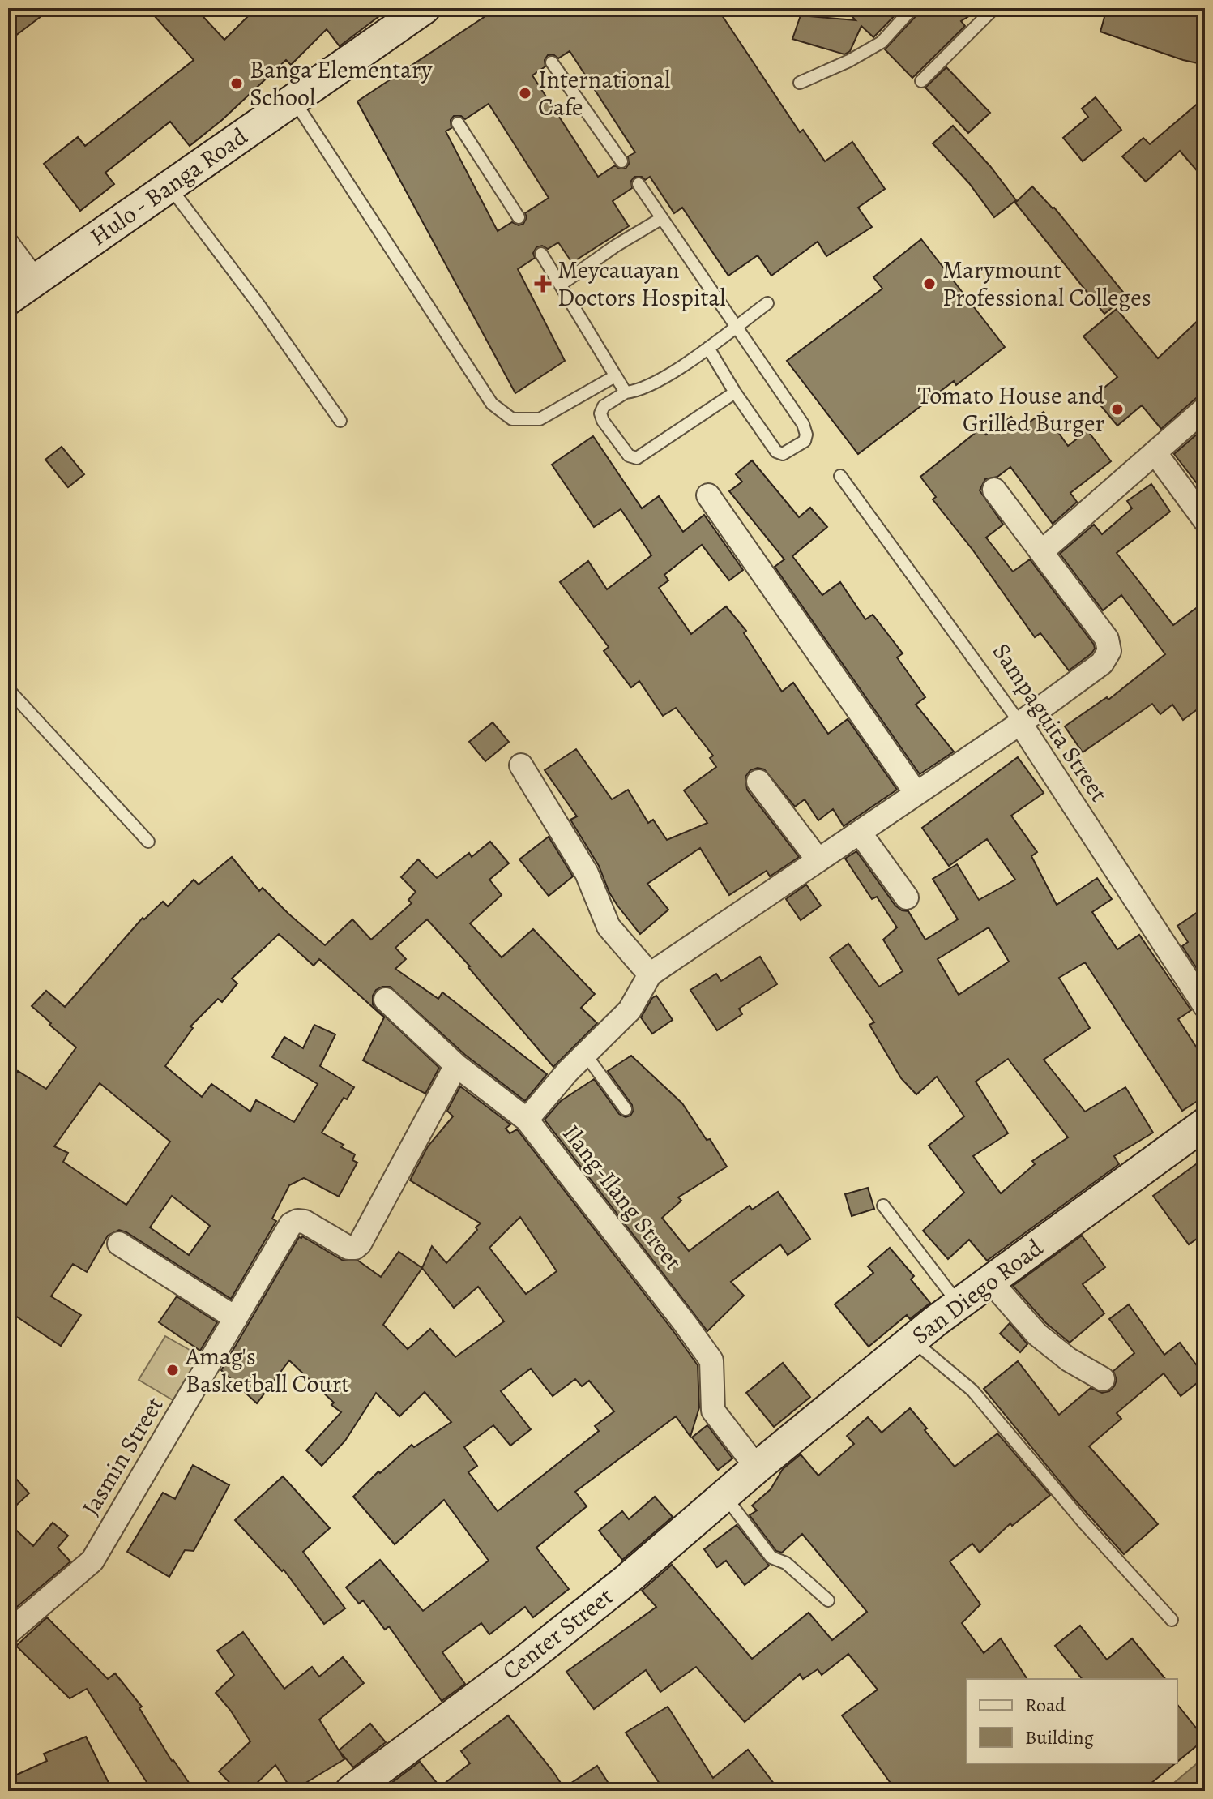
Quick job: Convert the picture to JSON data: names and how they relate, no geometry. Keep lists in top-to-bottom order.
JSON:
{
  "streets": {
    "street": [
      "Hulo - Banga Road",
      "Sampaguita Street",
      "Ilang-Ilang Street",
      "San Diego Road",
      "Jasmin Street",
      "Center Street"
    ]
  },
  "crossings": [
    ["Ilang-Ilang Street", "San Diego Road"],
    ["Ilang-Ilang Street", "Jasmin Street"],
    ["Ilang-Ilang Street", "Center Street"],
    ["San Diego Road", "Center Street"]
  ],
  "places": {
    "other": [
      "Banga Elementary School",
      "International Cafe",
      "Marymount Professional Colleges",
      "Tomato House and Grilled Burger",
      "Amag's Basketball Court"
    ],
    "health": ["Meycauayan Doctors Hospital"]
  },
  "legend": ["Road", "Building"]
}
